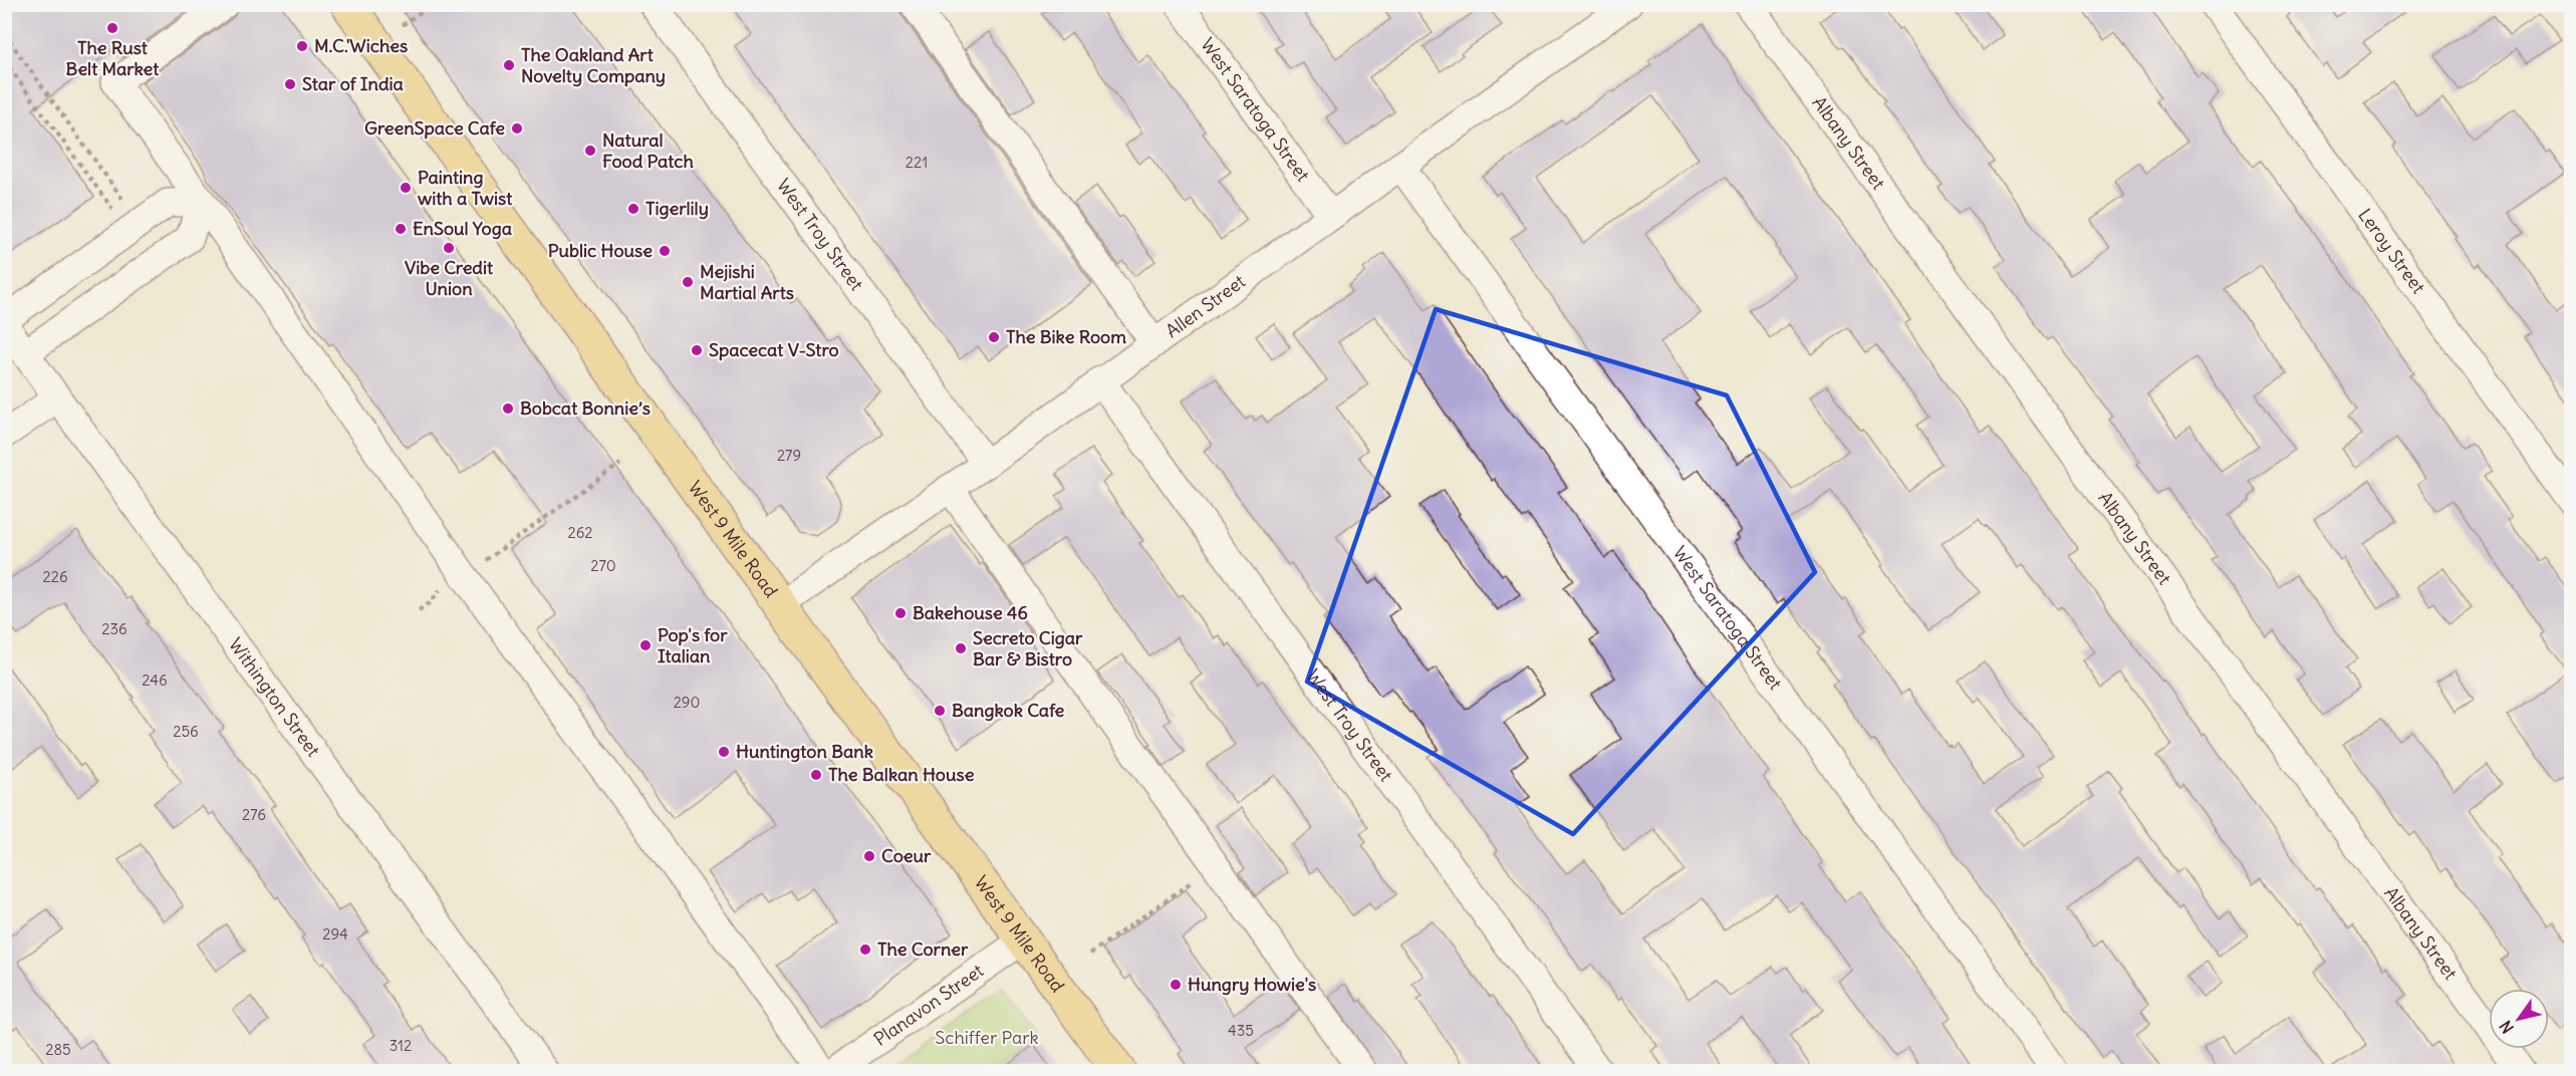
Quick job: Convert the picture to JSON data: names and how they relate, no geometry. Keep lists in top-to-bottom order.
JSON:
{
  "streets": {
    "main road": ["West 9 Mile Road"],
    "street": [
      "West Saratoga Street",
      "Albany Street",
      "West Troy Street",
      "Leroy Street",
      "Allen Street",
      "Withington Street",
      "Planavon Street"
    ]
  },
  "crossings": [
    ["West Saratoga Street", "Allen Street"],
    ["West Troy Street", "Allen Street"],
    ["Allen Street", "West 9 Mile Road"],
    ["West 9 Mile Road", "Planavon Street"]
  ],
  "parks": ["Schiffer Park"],
  "places": [
    "The Rust Belt Market",
    "M.C.'Wiches",
    "The Oakland Art Novelty Company",
    "Star of India",
    "GreenSpace Cafe",
    "Natural Food Patch",
    "Painting with a Twist",
    "Tigerlily",
    "EnSoul Yoga",
    "Vibe Credit Union",
    "Public House",
    "Mejishi Martial Arts",
    "The Bike Room",
    "Spacecat V-Stro",
    "Bobcat Bonnie’s",
    "Bakehouse 46",
    "Pop's for Italian",
    "Secreto Cigar Bar & Bistro",
    "Bangkok Cafe",
    "Huntington Bank",
    "The Balkan House",
    "Coeur",
    "The Corner",
    "Hungry Howie's"
  ],
  "house_numbers": [
    "221",
    "279",
    "262",
    "270",
    "226",
    "236",
    "246",
    "290",
    "256",
    "276",
    "294",
    "435",
    "312",
    "285"
  ],
  "north": "bottom left"
}
